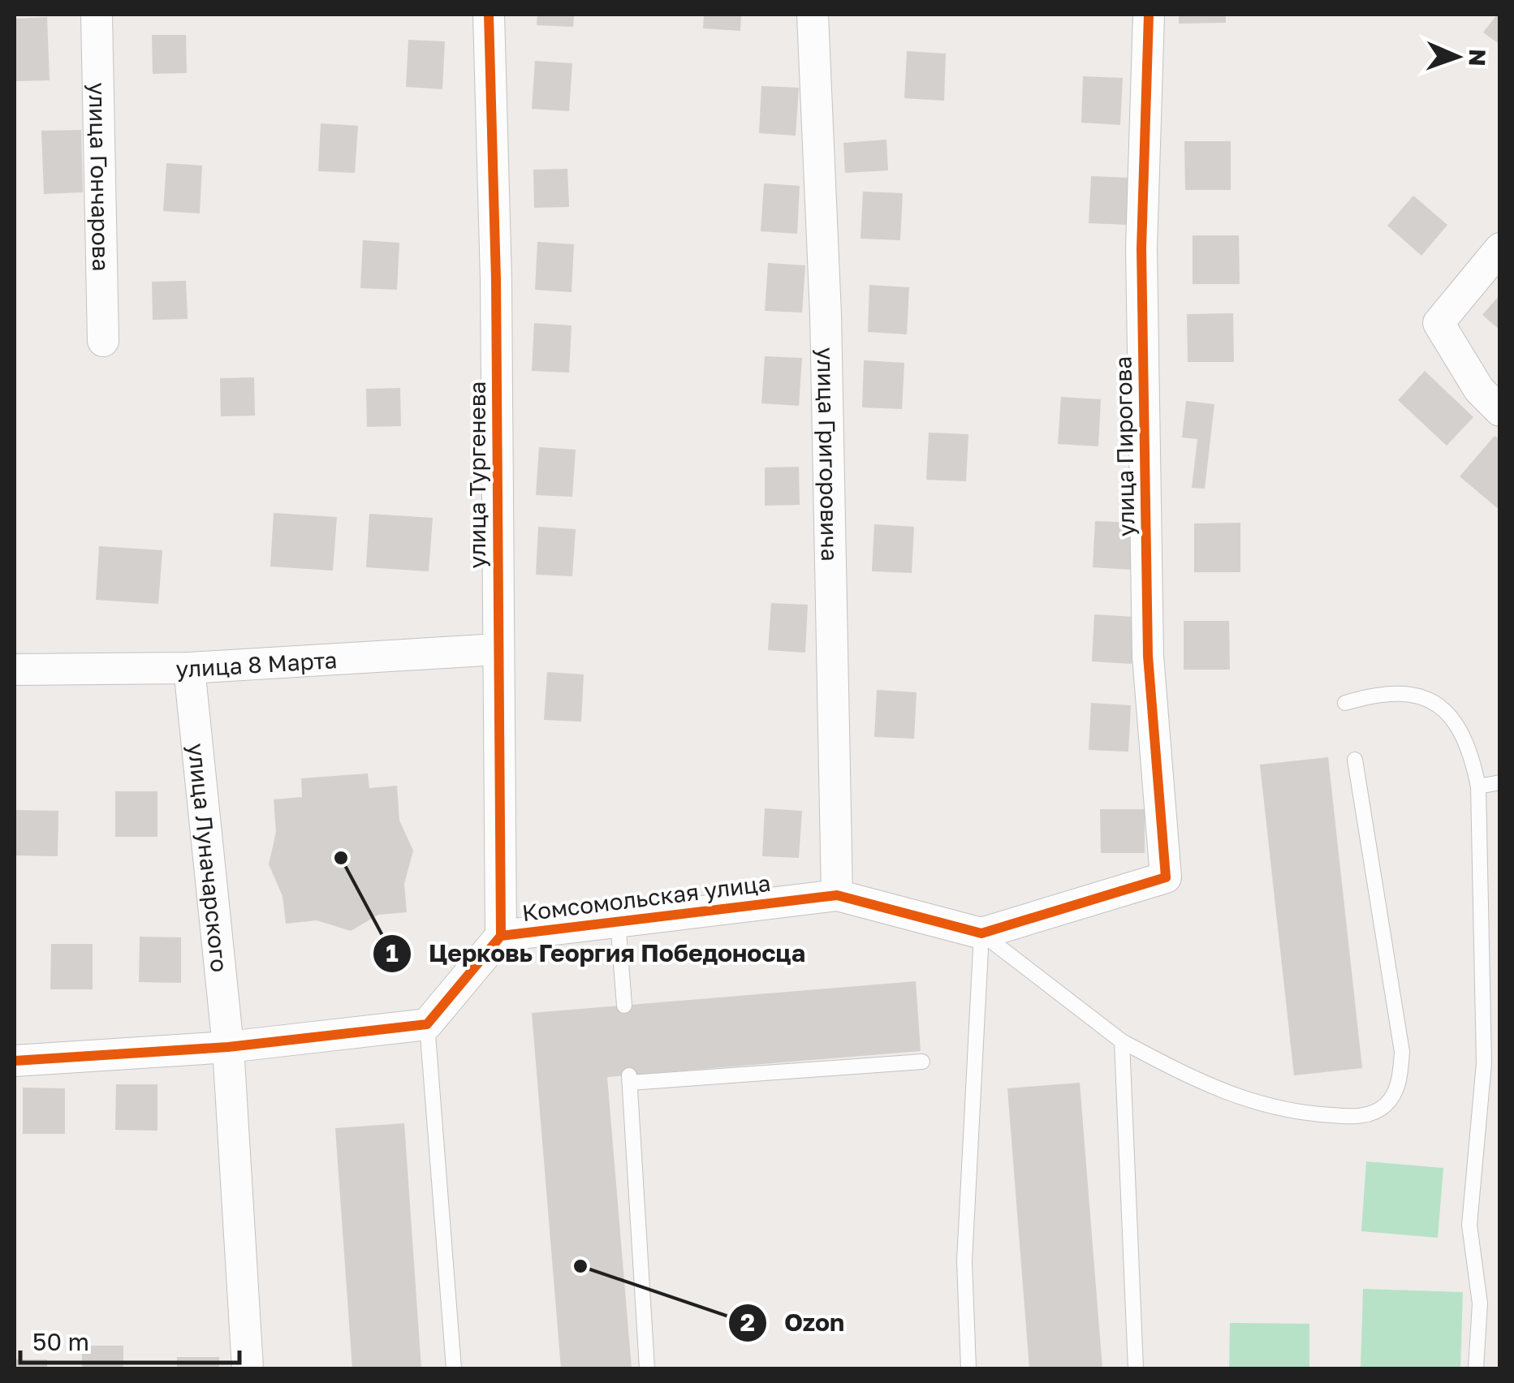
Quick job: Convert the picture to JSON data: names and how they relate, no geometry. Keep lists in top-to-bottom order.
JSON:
{
  "streets": {
    "street": [
      "улица Гончарова",
      "улица Пирогова",
      "улица Григоровича",
      "улица Тургенева",
      "улица 8 Марта",
      "улица Луначарского",
      "Комсомольская улица"
    ]
  },
  "crossings": [
    ["улица Пирогова", "Комсомольская улица"],
    ["улица Григоровича", "Комсомольская улица"],
    ["улица Тургенева", "улица 8 Марта"],
    ["улица Тургенева", "Комсомольская улица"],
    ["улица 8 Марта", "улица Луначарского"]
  ],
  "places": ["Церковь Георгия Победоносца", "Ozon"],
  "scale_bar": "50 m",
  "north": "right"
}
